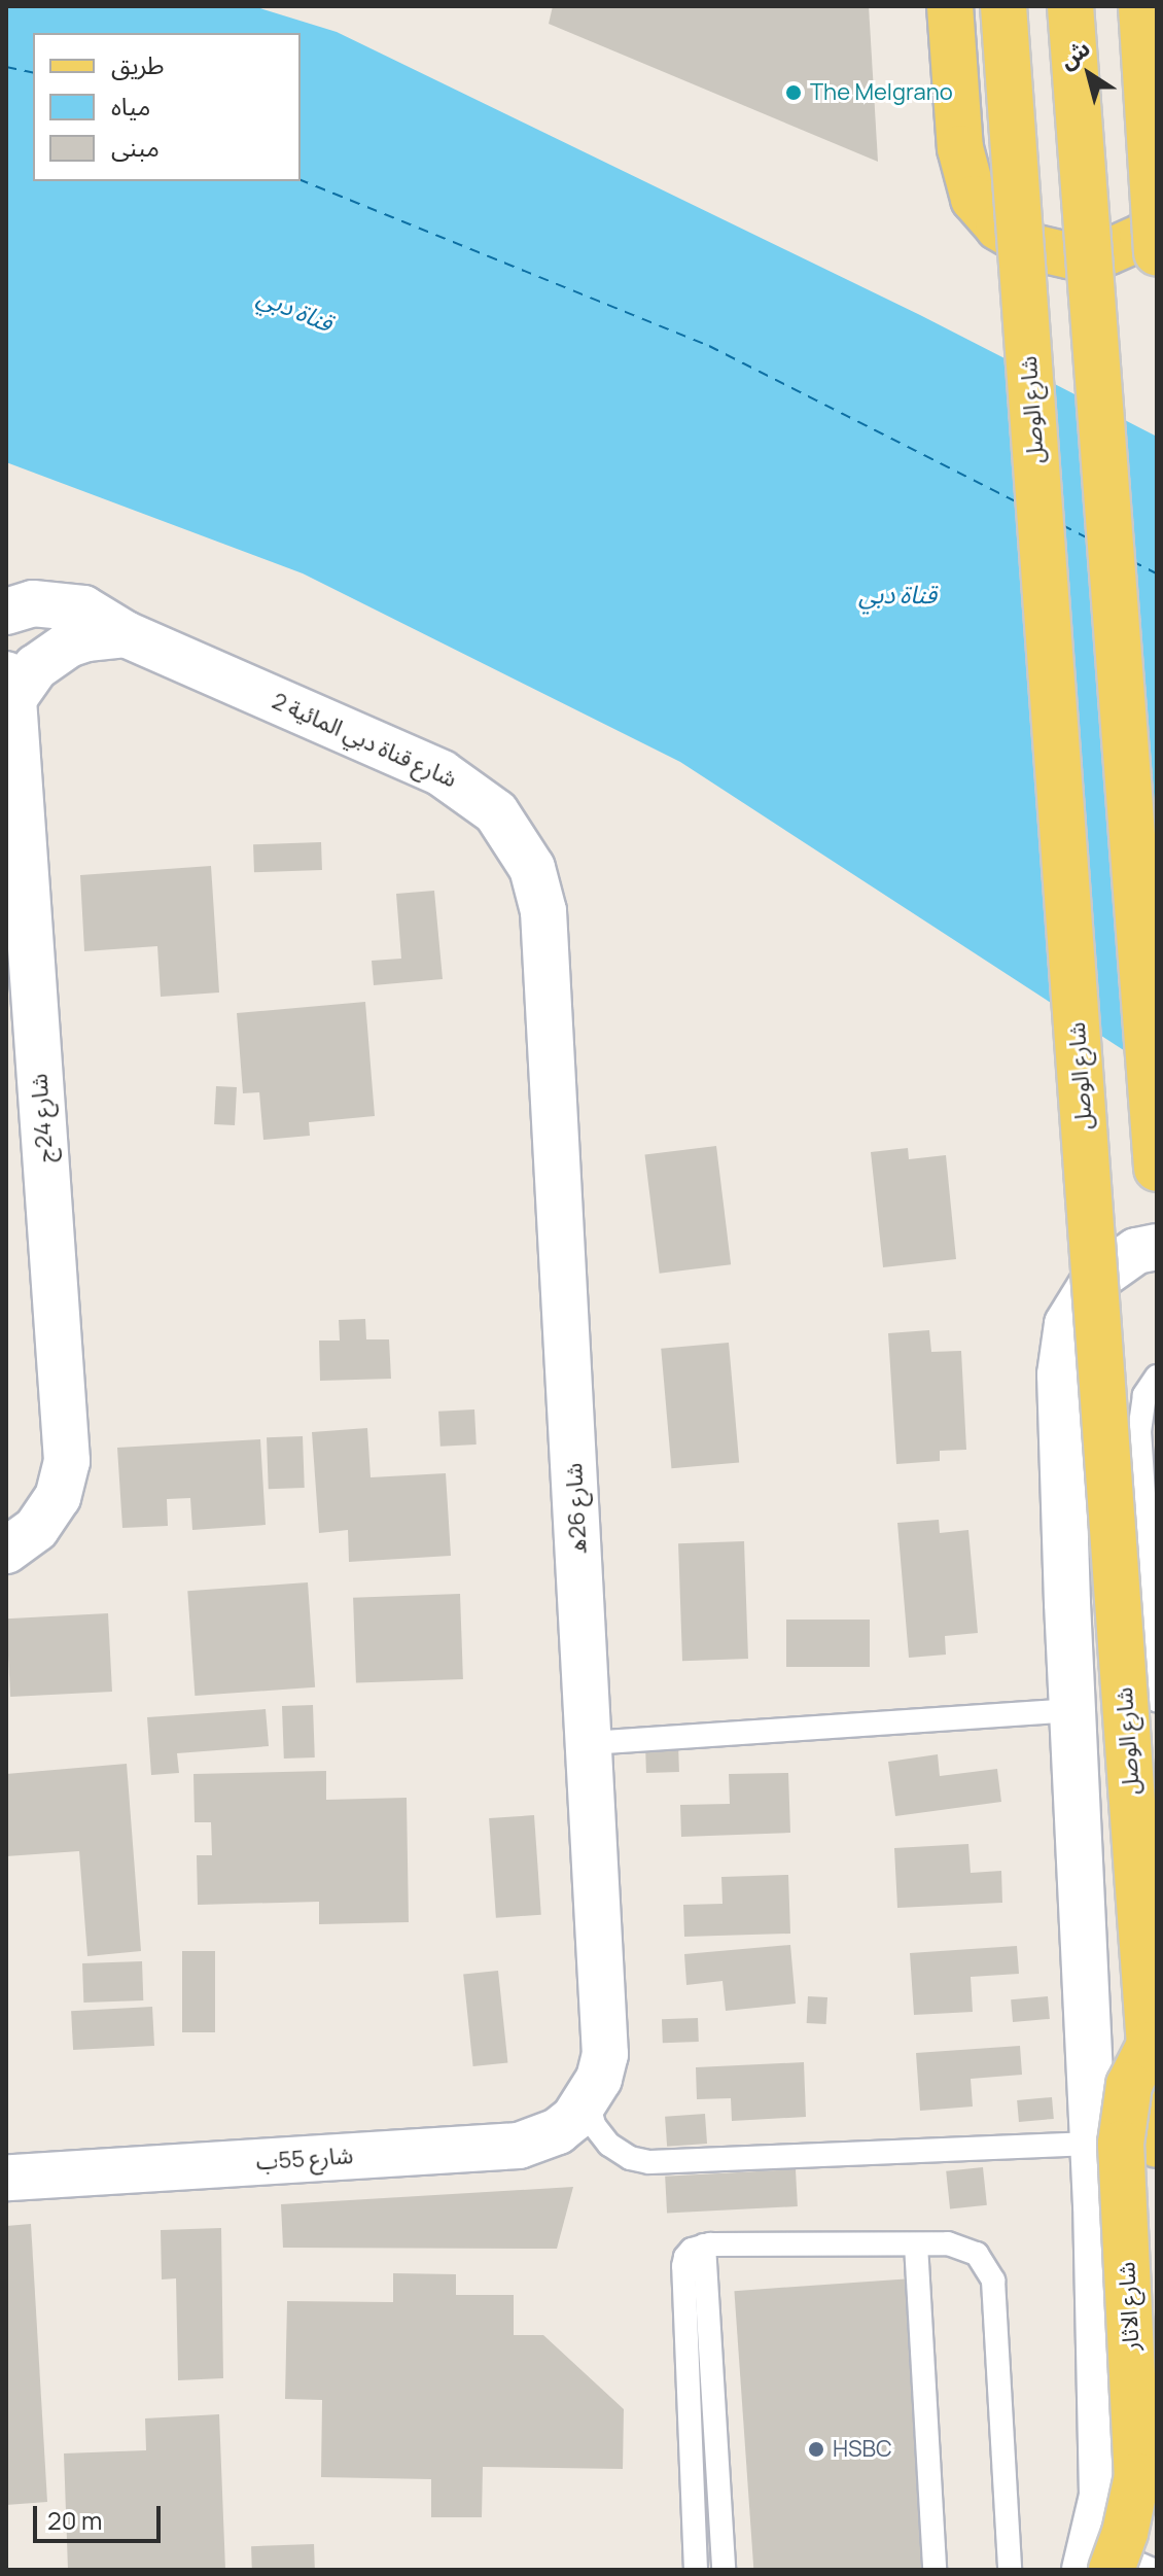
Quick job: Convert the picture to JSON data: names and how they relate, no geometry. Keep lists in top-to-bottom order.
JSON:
{
  "streets": {
    "main road": ["شارع الوصل", "شارع الاثار"],
    "street": [
      "شارع قناة دبي المائية 2",
      "شارع 24ج",
      "شارع 26ه",
      "شارع 55ب"
    ]
  },
  "crossings": [
    ["شارع الوصل", "شارع الاثار"],
    ["شارع قناة دبي المائية 2", "شارع 26ه"],
    ["شارع 26ه", "شارع 55ب"]
  ],
  "water": ["قناة دبي"],
  "places": ["The Melgrano", "HSBC"],
  "legend": ["طريق", "مياه", "مبنى"],
  "scale_bar": "20 m",
  "north": "top left"
}
